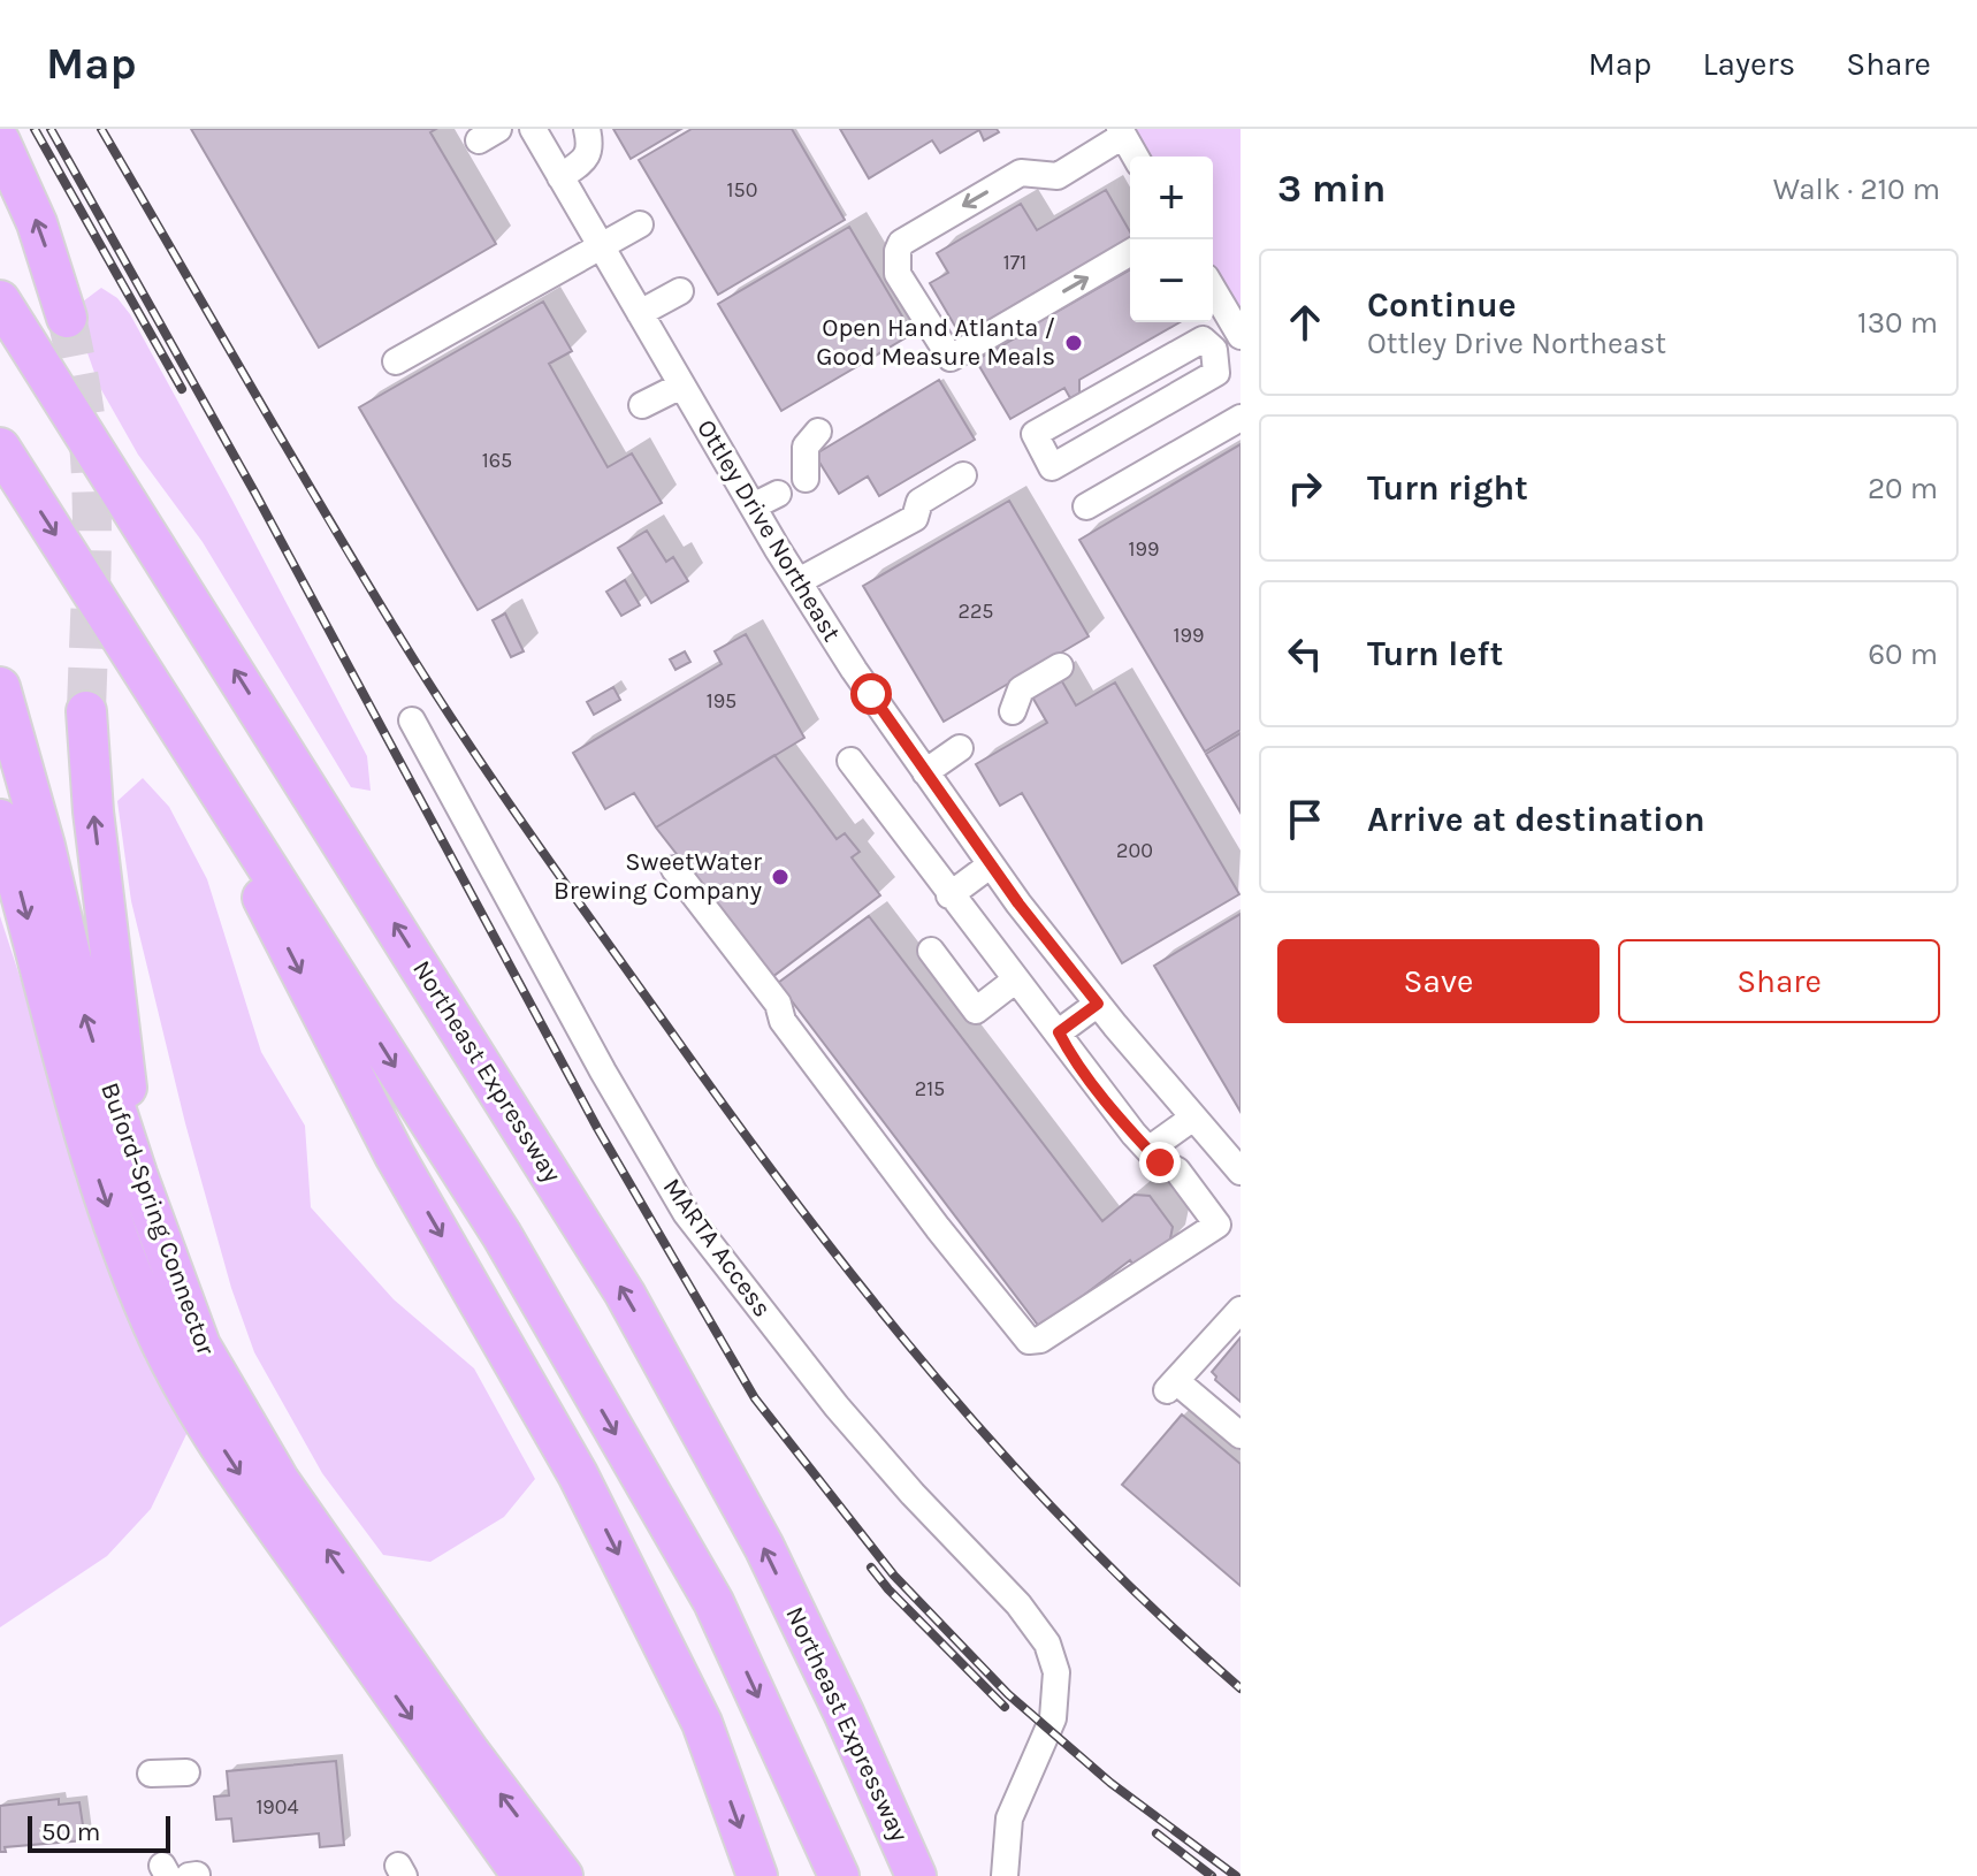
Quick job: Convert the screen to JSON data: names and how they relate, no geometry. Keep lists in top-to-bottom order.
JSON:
{
  "streets": {
    "highway": ["Northeast Expressway", "Buford-Spring Connector"],
    "street": ["Ottley Drive Northeast", "MARTA Access"]
  },
  "places": ["Open Hand Atlanta / Good Measure Meals", "SweetWater Brewing Company"],
  "house_numbers": [
    "150",
    "171",
    "165",
    "199",
    "225",
    "199",
    "195",
    "200",
    "215",
    "1904"
  ],
  "scale_bar": "50 m",
  "page": {
    "header": "Map",
    "nav": ["Map", "Layers", "Share"],
    "heading": ["3 min", "Walk · 210 m"],
    "map_buttons": ["+", "−"],
    "list": [
      ["Continue", "Ottley Drive Northeast", "130 m"],
      ["Turn right", "20 m"],
      ["Turn left", "60 m"],
      "Arrive at destination"
    ],
    "buttons": ["Save", "Share"],
    "scale": "50 m"
  }
}
